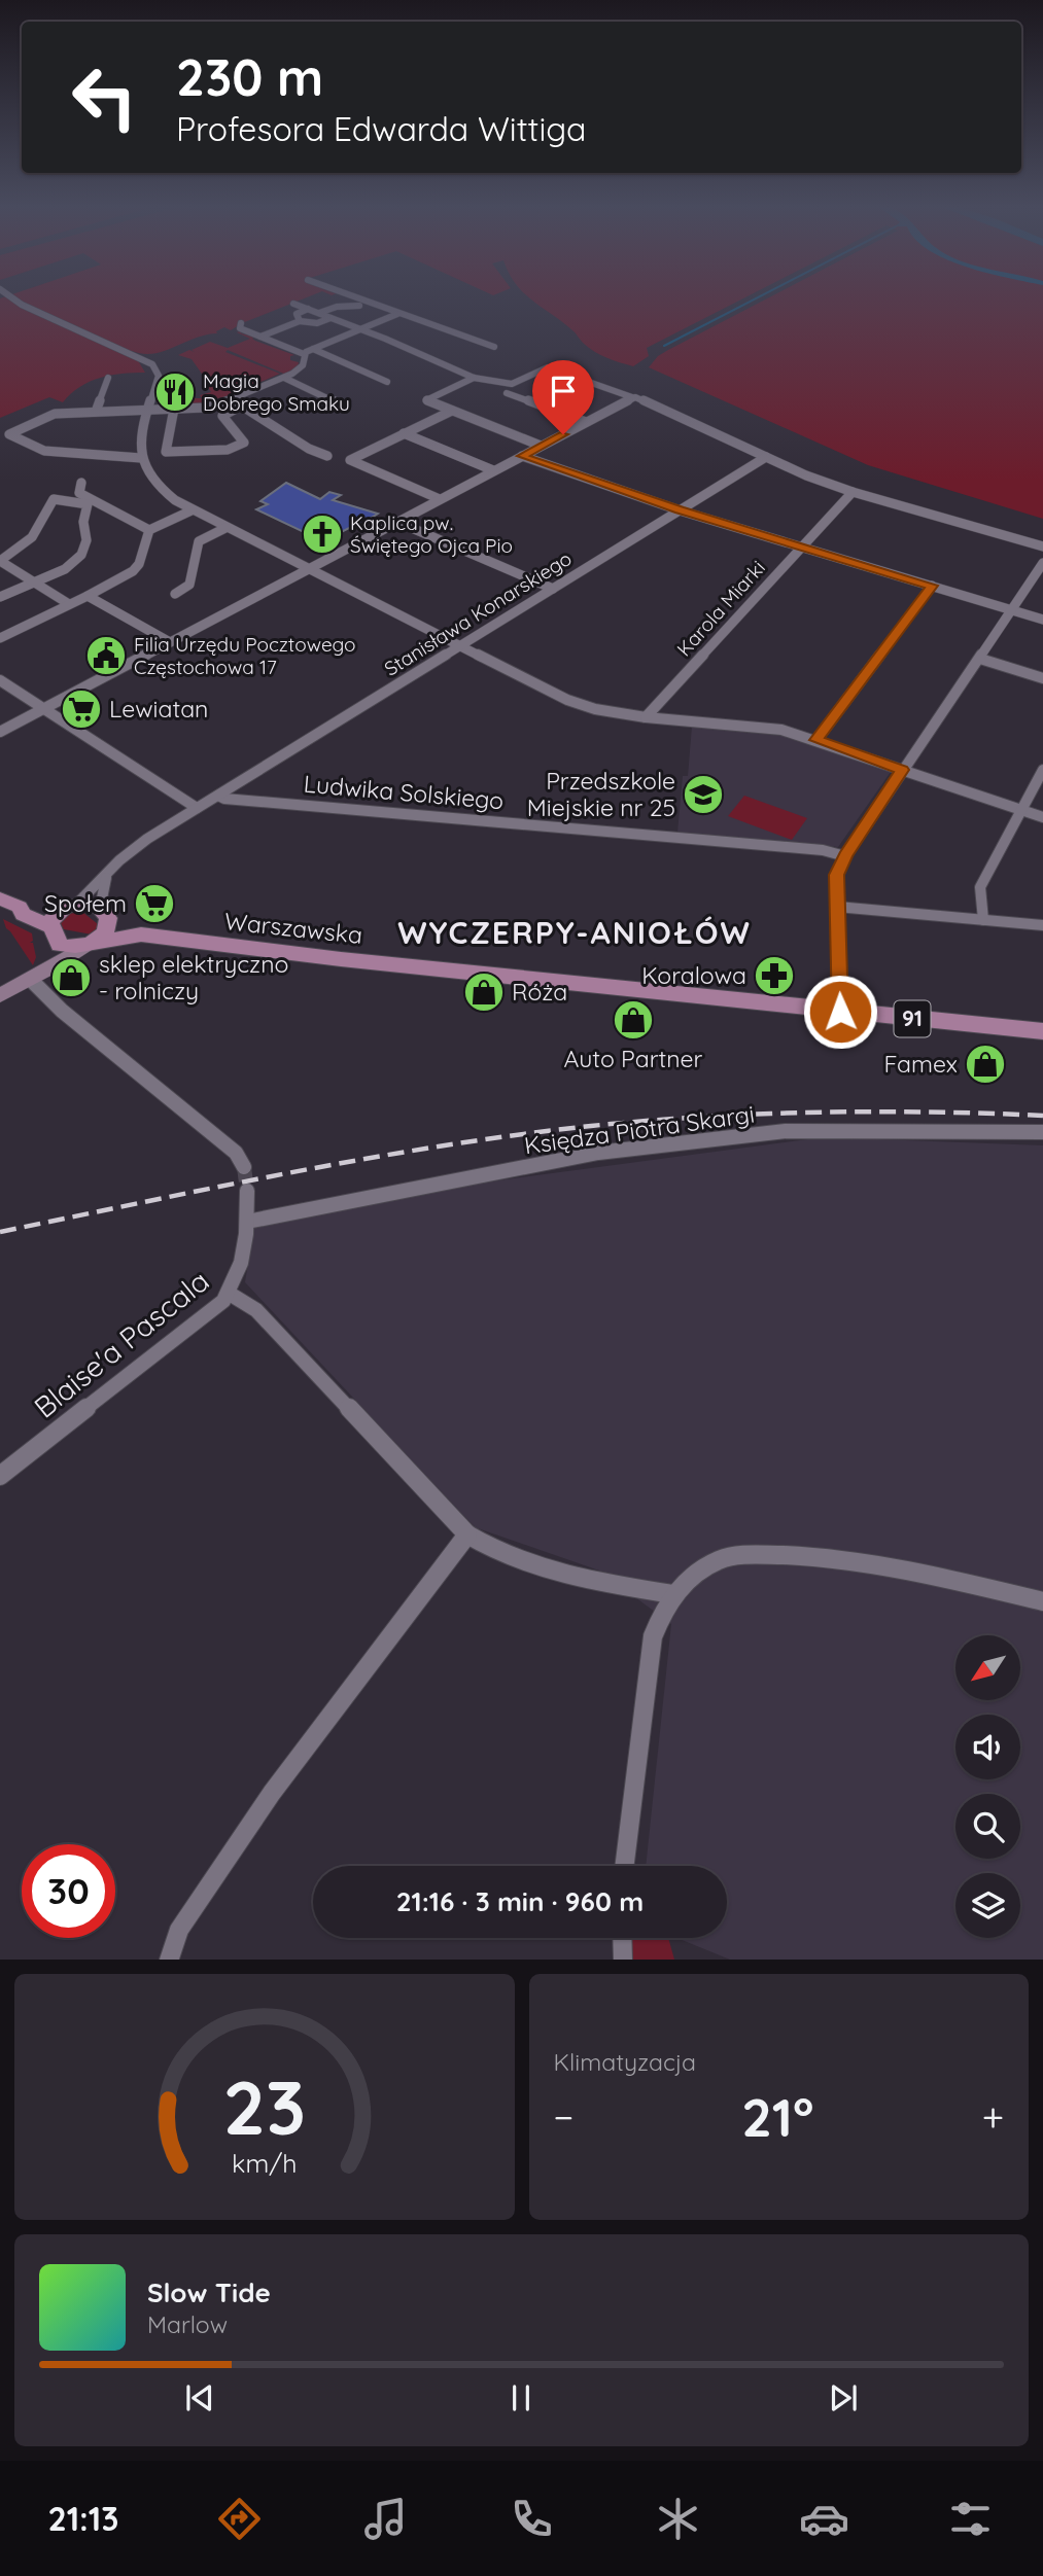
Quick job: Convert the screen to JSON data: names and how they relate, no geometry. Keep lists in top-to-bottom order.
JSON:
{
  "streets": {
    "main road": ["Warszawska", "91"],
    "street": [
      "Karola Miarki",
      "Stanisława Konarskiego",
      "Ludwika Solskiego",
      "Księdza Piotra Skargi",
      "Blaise'a Pascala"
    ]
  },
  "crossings": [
    ["Stanisława Konarskiego", "Ludwika Solskiego"],
    ["Stanisława Konarskiego", "Warszawska"],
    ["Stanisława Konarskiego", "91"],
    ["Warszawska", "91"],
    ["Księdza Piotra Skargi", "Blaise'a Pascala"]
  ],
  "districts": ["WYCZERPY-ANIOŁÓW"],
  "places": {
    "restaurant": ["Magia Dobrego Smaku"],
    "church": ["Kaplica pw. Świętego Ojca Pio"],
    "public building": ["Filia Urzędu Pocztowego Częstochowa 17"],
    "supermarket": ["Lewiatan", "Społem"],
    "school or university": ["Przedszkole Miejskie nr 25"],
    "pharmacy": ["Koralowa"],
    "shop": [
      "sklep elektryczno - rolniczy",
      "Róża",
      "Auto Partner",
      "Famex"
    ]
  },
  "north": "bottom left",
  "page": {
    "turn": ["230 m", "Profesora Edwarda Wittiga"],
    "limit": "30",
    "trip": "21:16 · 3 min · 960 m",
    "tile": "Klimatyzacja",
    "heat": ["−", "21°", "+"],
    "song": ["Slow Tide", "Marlow"],
    "tabs": "21:13",
    "gauge": ["23", "km/h"]
  }
}
